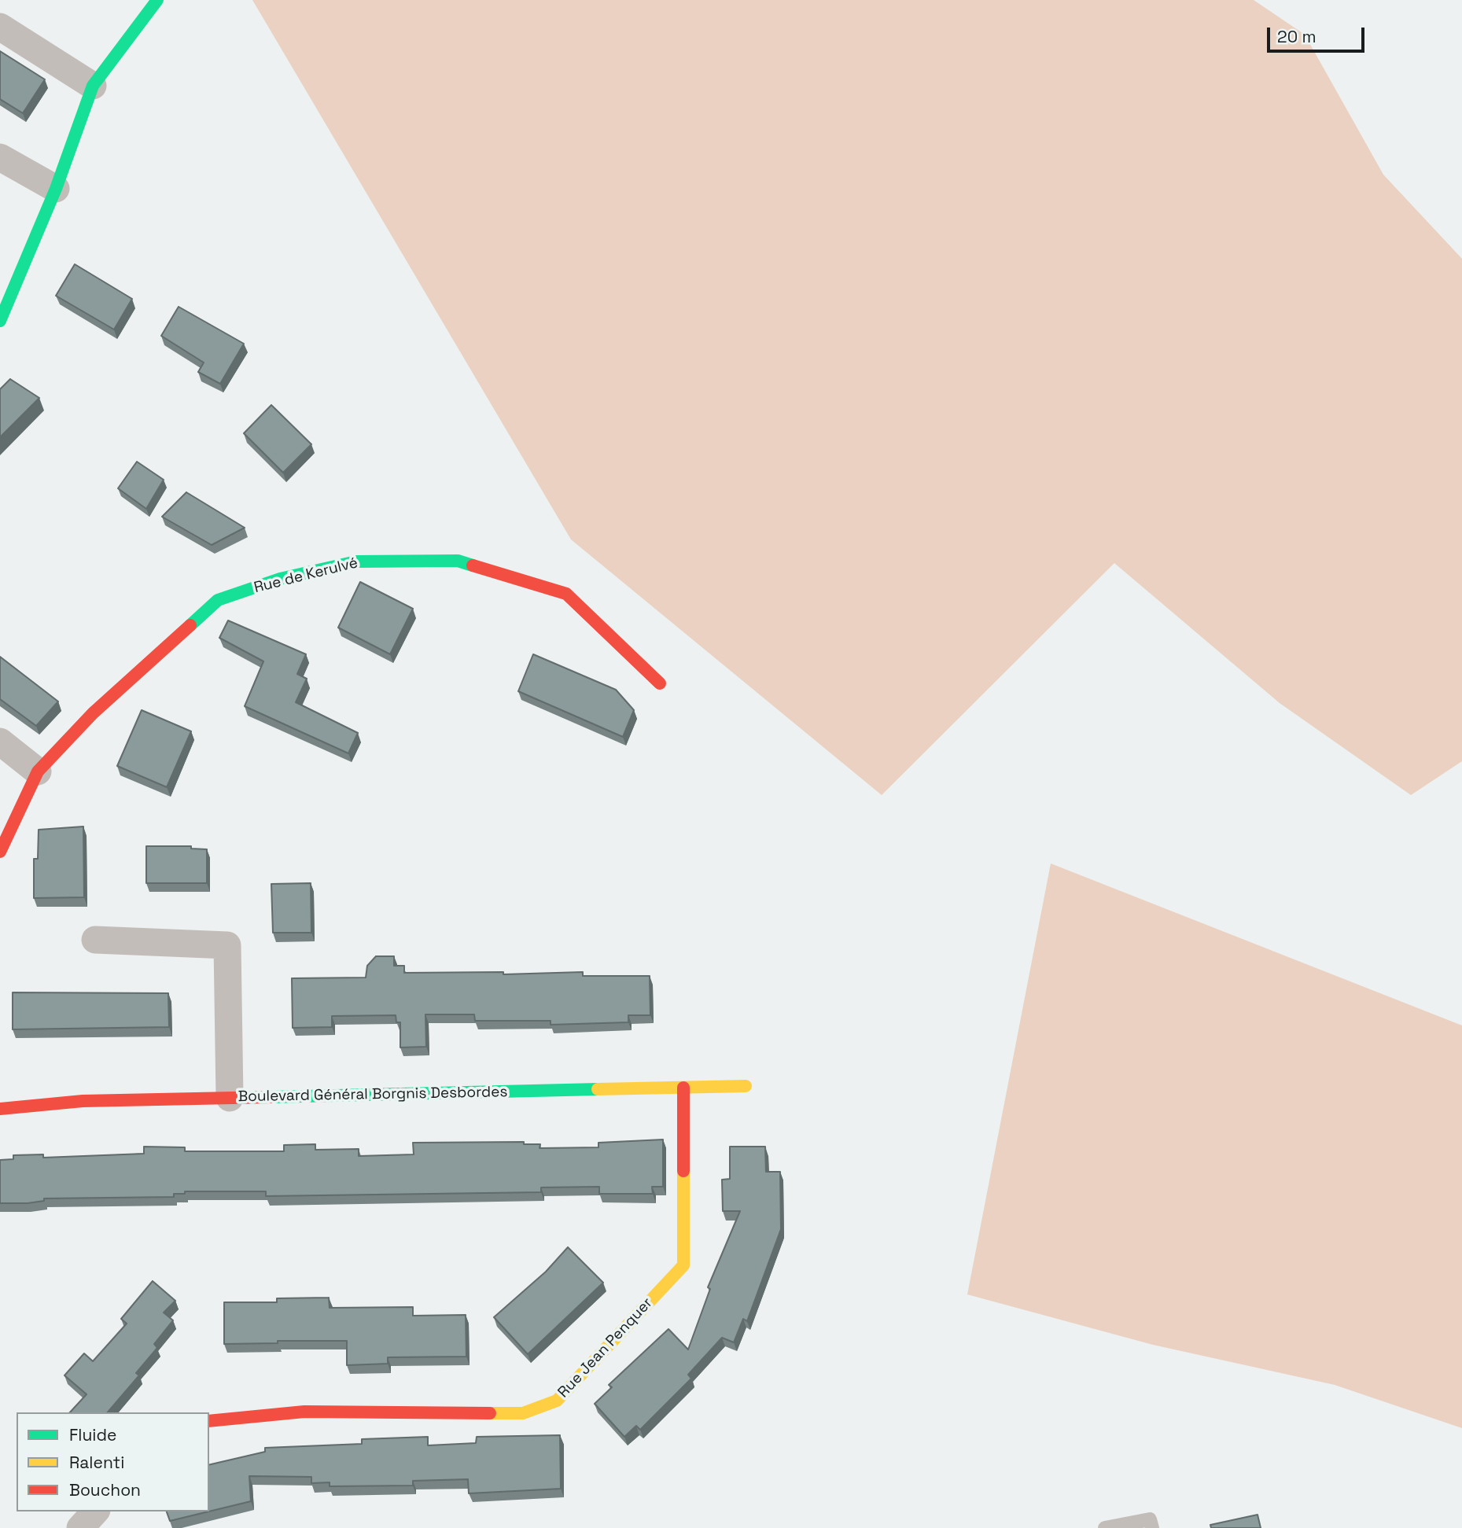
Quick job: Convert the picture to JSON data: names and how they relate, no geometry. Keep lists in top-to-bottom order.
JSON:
{
  "streets": {
    "street": ["Rue de Kerulvé", "Boulevard Général Borgnis Desbordes", "Rue Jean Penquer"]
  },
  "crossings": [
    ["Boulevard Général Borgnis Desbordes", "Rue Jean Penquer"]
  ],
  "legend": ["Fluide", "Ralenti", "Bouchon"],
  "scale_bar": "20 m"
}
